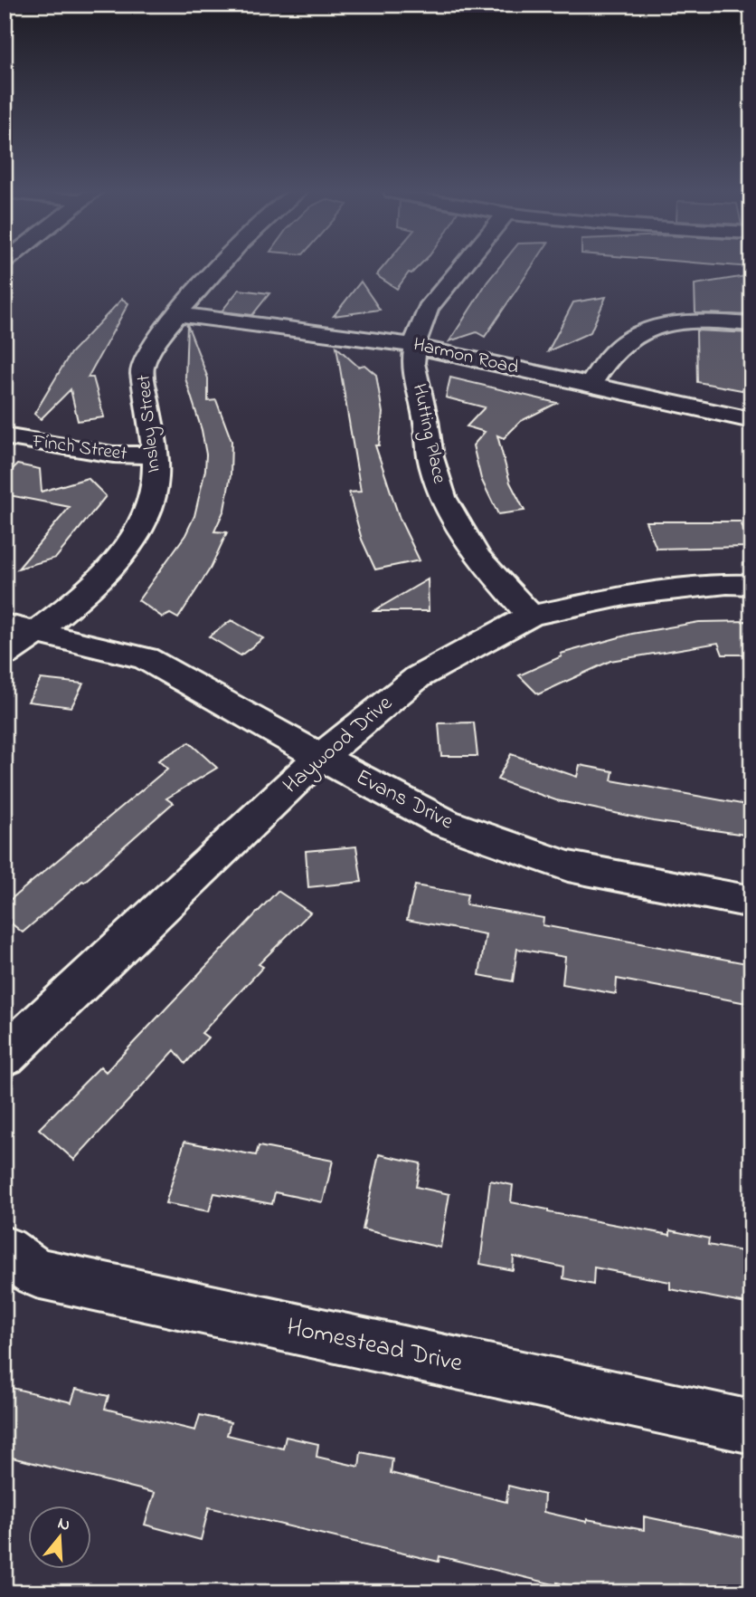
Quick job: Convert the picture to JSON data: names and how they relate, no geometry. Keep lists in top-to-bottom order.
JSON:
{
  "streets": {
    "street": [
      "Harmon Road",
      "Insley Street",
      "Hutting Place",
      "Finch Street",
      "Haywood Drive",
      "Evans Drive",
      "Homestead Drive"
    ]
  },
  "crossings": [
    ["Harmon Road", "Insley Street"],
    ["Harmon Road", "Hutting Place"],
    ["Insley Street", "Finch Street"],
    ["Insley Street", "Evans Drive"],
    ["Hutting Place", "Haywood Drive"],
    ["Haywood Drive", "Evans Drive"]
  ],
  "north": "top"
}
